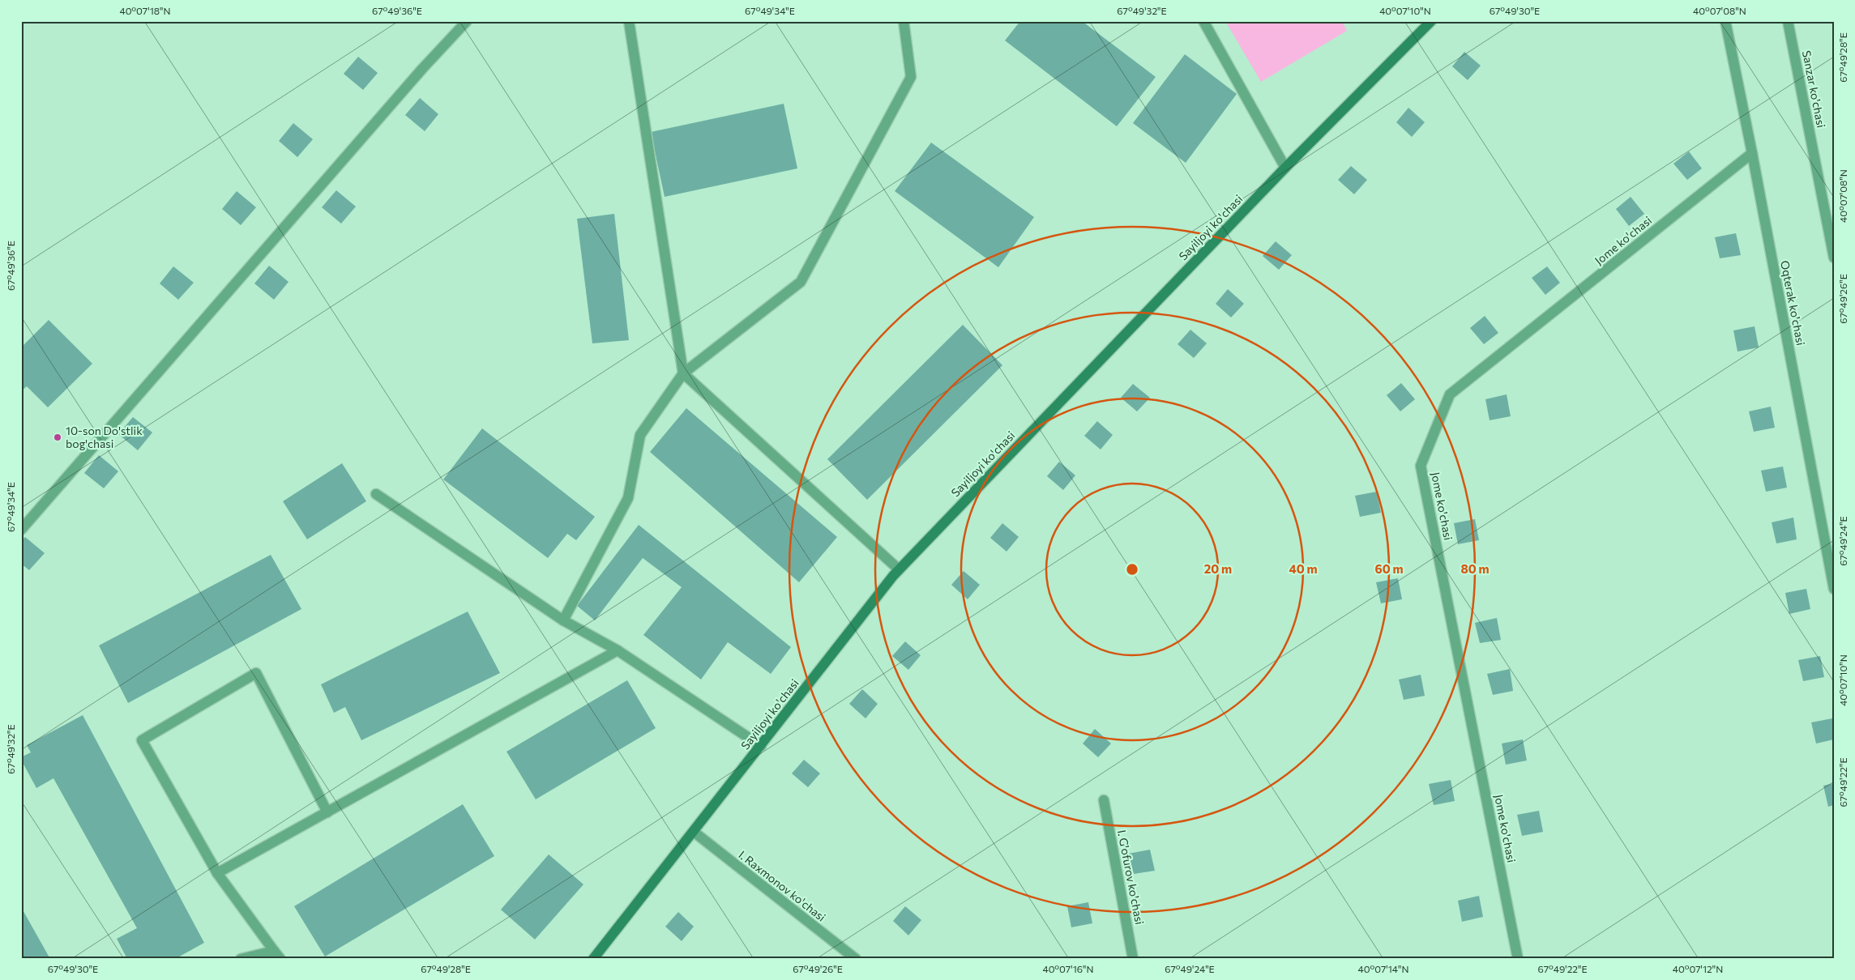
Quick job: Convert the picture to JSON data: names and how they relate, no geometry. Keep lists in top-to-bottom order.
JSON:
{
  "streets": {
    "main road": ["Sayiljoyi ko'chasi"],
    "street": [
      "Sanzar ko'chasi",
      "Jome ko'chasi",
      "Oqterak ko'chasi",
      "I. G'ofurov ko'chasi",
      "I. Raxmonov ko'chasi"
    ]
  },
  "crossings": [
    ["Sayiljoyi ko'chasi", "I. Raxmonov ko'chasi"],
    ["Jome ko'chasi", "Oqterak ko'chasi"]
  ],
  "places": ["10-son Do'stlik bog'chasi"],
  "coordinates": [
    "40°07'18\"N",
    "67°49'36\"E",
    "67°49'34\"E",
    "67°49'32\"E",
    "40°07'10\"N",
    "67°49'30\"E",
    "40°07'08\"N",
    "67°49'28\"E",
    "67°49'26\"E",
    "67°49'24\"E",
    "67°49'22\"E",
    "40°07'16\"N",
    "40°07'14\"N",
    "40°07'12\"N"
  ],
  "rings": [
    "20 m",
    "40 m",
    "60 m",
    "80 m"
  ]
}
